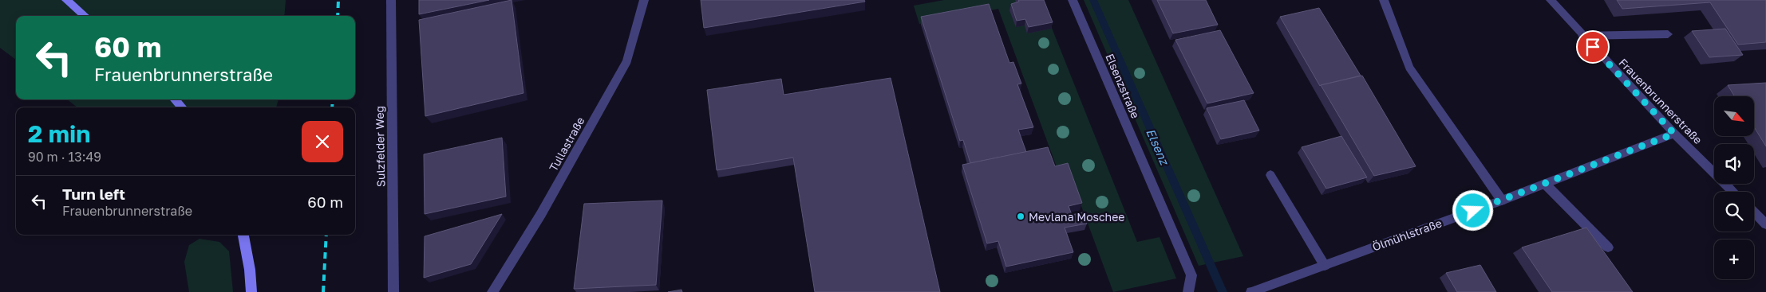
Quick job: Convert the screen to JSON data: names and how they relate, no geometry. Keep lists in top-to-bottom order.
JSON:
{
  "streets": {
    "street": [
      "Elsenzstraße",
      "Frauenbrunnerstraße",
      "Tullastraße",
      "Sulzfelder Weg",
      "Ölmühlstraße"
    ]
  },
  "crossings": [
    ["Frauenbrunnerstraße", "Ölmühlstraße"]
  ],
  "water": ["Elsenz"],
  "places": ["Mevlana Moschee"],
  "north": "bottom right",
  "page": {
    "turn": ["60 m", "Frauenbrunnerstraße"],
    "map_buttons": "+",
    "heading": ["2 min", "90 m · 13:49"],
    "list": [
      {
        "name": "Turn left",
        "note": "Frauenbrunnerstraße",
        "value": "60 m"
      }
    ]
  }
}
